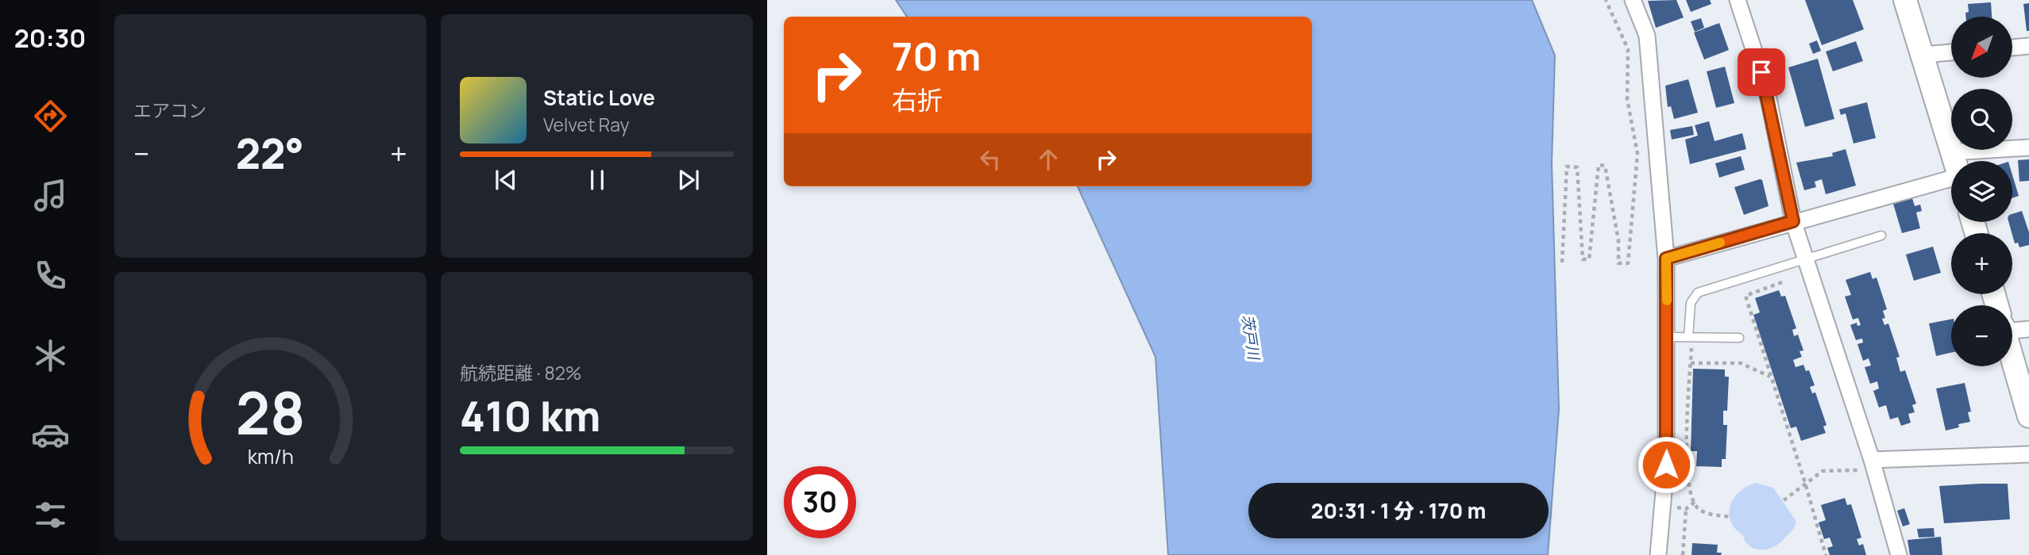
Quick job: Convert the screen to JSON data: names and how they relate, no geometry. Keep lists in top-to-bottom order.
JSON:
{
  "water": ["茨戸川"],
  "north": "bottom left",
  "page": {
    "tabs": "20:30",
    "tile": [
      "エアコン",
      ["航続距離 · 82%", "410 km"]
    ],
    "map_buttons": ["+", "−"],
    "turn": ["70 m", "右折"],
    "song": ["Static Love", "Velvet Ray"],
    "heat": ["−", "22°", "+"],
    "limit": "30",
    "trip": "20:31 · 1 分 · 170 m",
    "gauge": ["28", "km/h"]
  }
}
